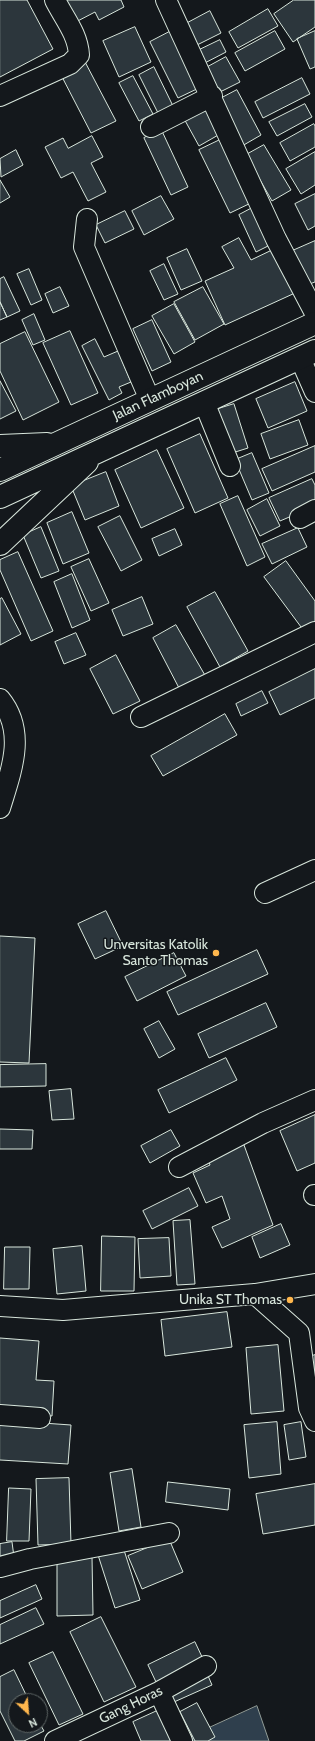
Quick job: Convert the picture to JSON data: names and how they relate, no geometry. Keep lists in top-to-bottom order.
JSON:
{
  "streets": {
    "main road": ["Jalan Flamboyan"],
    "street": ["Gang Horas"]
  },
  "places": ["Unversitas Katolik Santo Thomas", "Unika ST Thomas"],
  "north": "bottom right"
}
